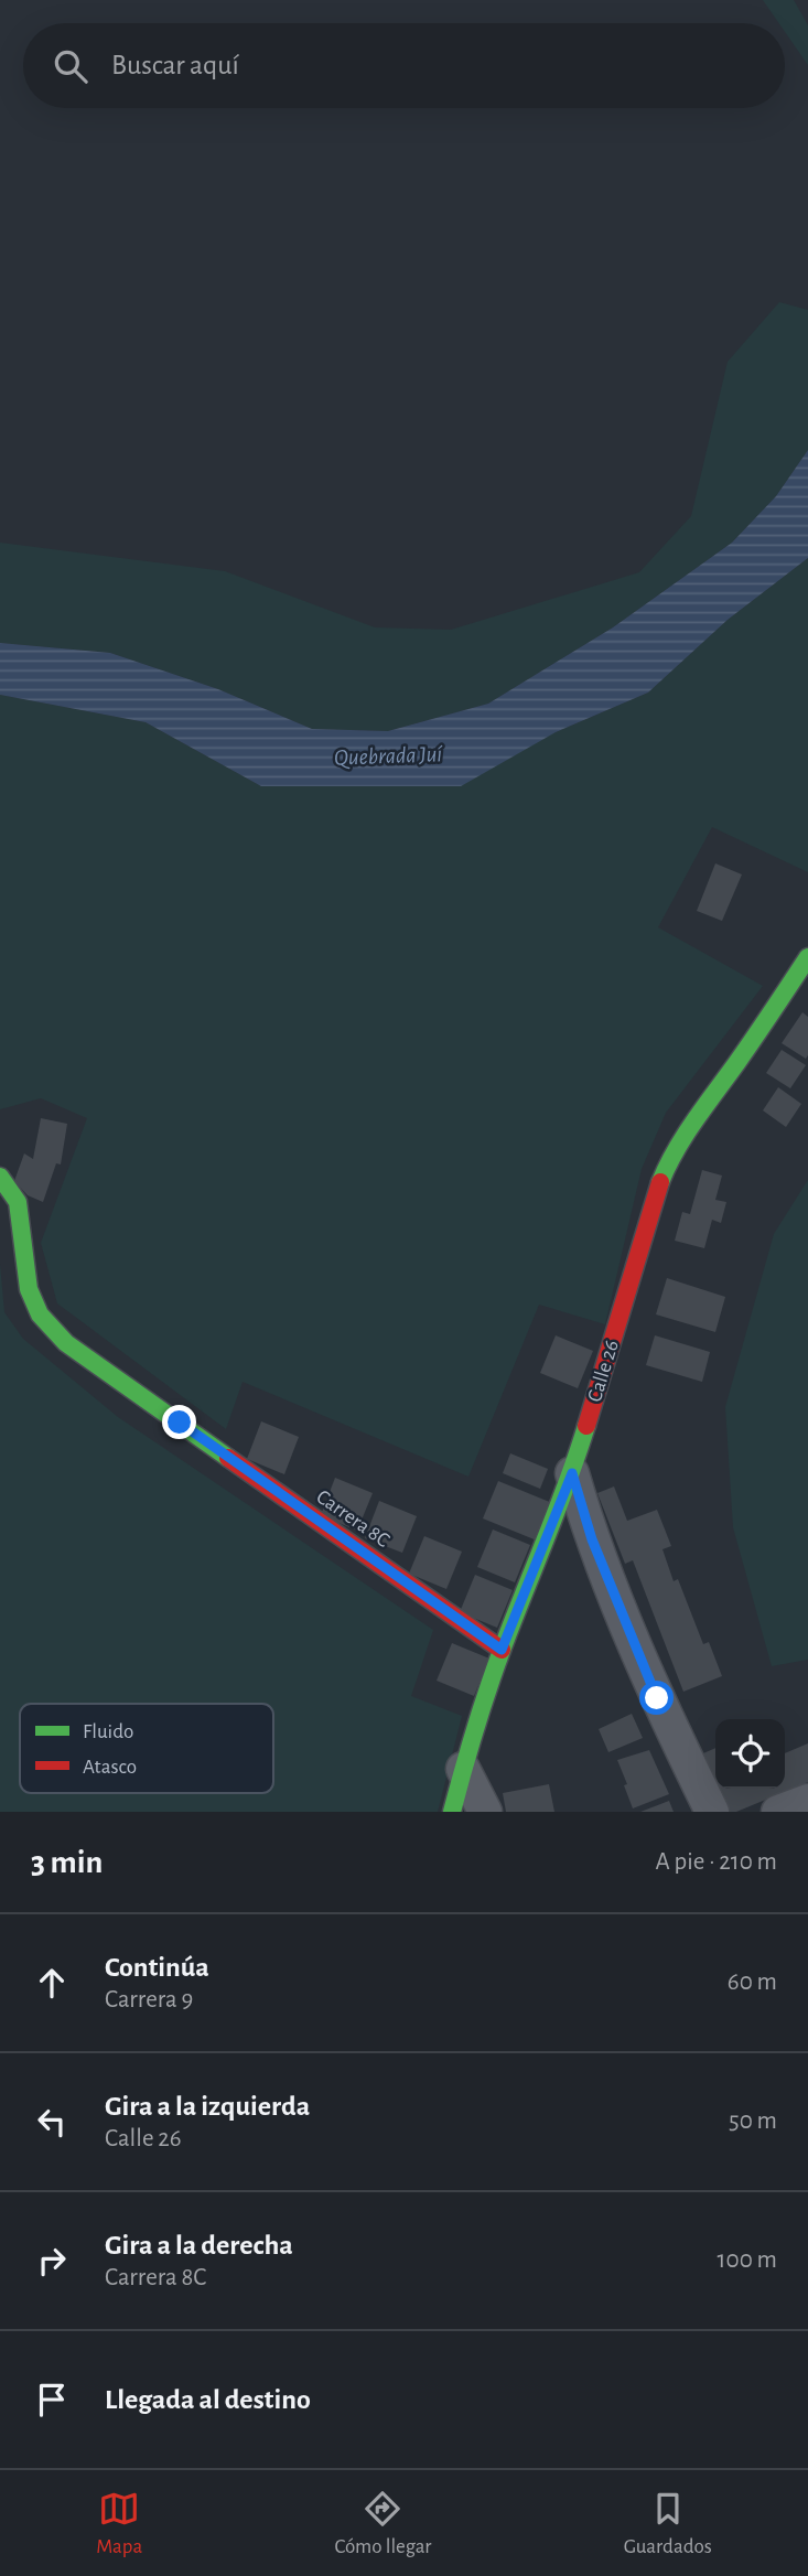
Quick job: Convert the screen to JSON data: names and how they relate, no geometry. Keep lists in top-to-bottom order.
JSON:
{
  "streets": {
    "street": ["Calle 26", "Carrera 8C"]
  },
  "crossings": [
    ["Calle 26", "Carrera 8C"]
  ],
  "water": ["Quebrada Juí"],
  "legend": ["Fluido", "Atasco"],
  "page": {
    "search": "Buscar aquí",
    "heading": ["3 min", "A pie · 210 m"],
    "list": [
      ["Continúa", "Carrera 9", "60 m"],
      ["Gira a la izquierda", "Calle 26", "50 m"],
      ["Gira a la derecha", "Carrera 8C", "100 m"],
      "Llegada al destino"
    ],
    "nav": ["Mapa", "Cómo llegar", "Guardados"]
  }
}
